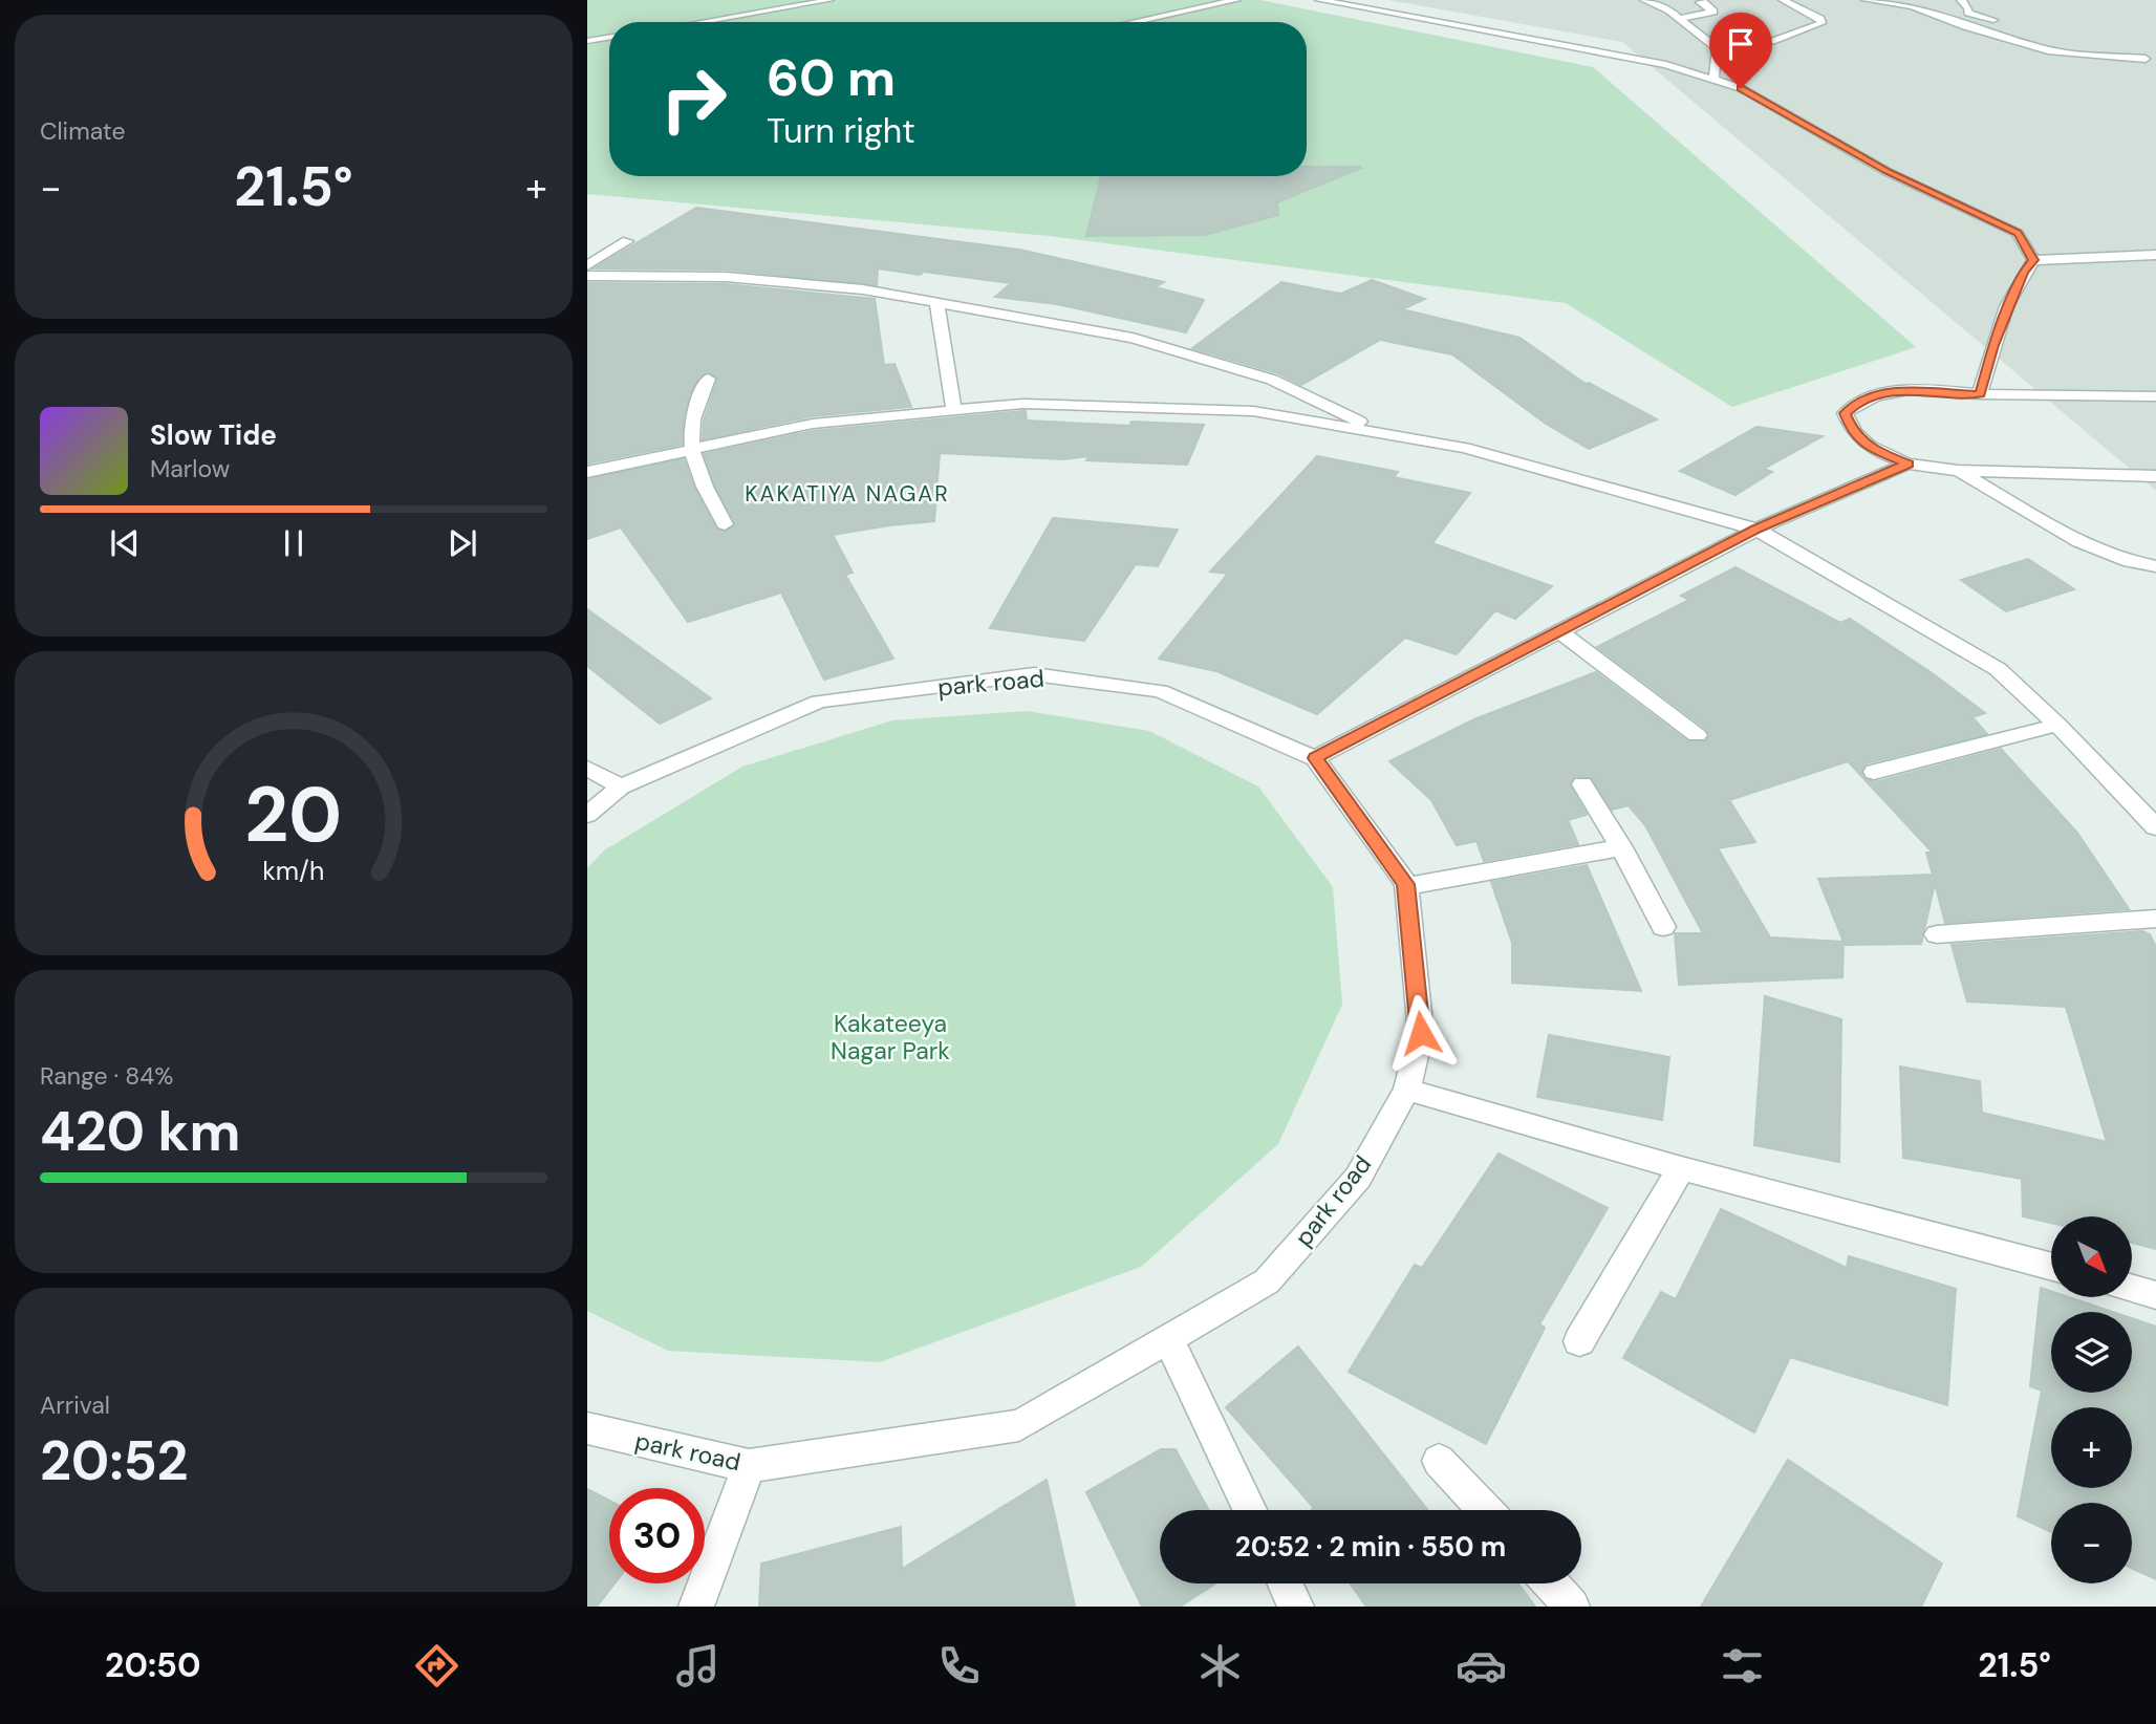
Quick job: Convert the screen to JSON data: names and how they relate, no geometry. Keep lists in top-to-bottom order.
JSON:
{
  "streets": {
    "street": ["park road"]
  },
  "districts": ["KAKATIYA NAGAR"],
  "parks": ["Kakateeya Nagar Park"],
  "north": "bottom right",
  "page": {
    "tile": [
      "Climate",
      ["Range · 84%", "420 km"],
      ["Arrival", "20:52"]
    ],
    "turn": ["60 m", "Turn right"],
    "heat": ["−", "21.5°", "+"],
    "song": ["Slow Tide", "Marlow"],
    "map_buttons": ["+", "−"],
    "limit": "30",
    "trip": "20:52 · 2 min · 550 m",
    "tabs": ["20:50", "21.5°"],
    "gauge": ["20", "km/h"]
  }
}
